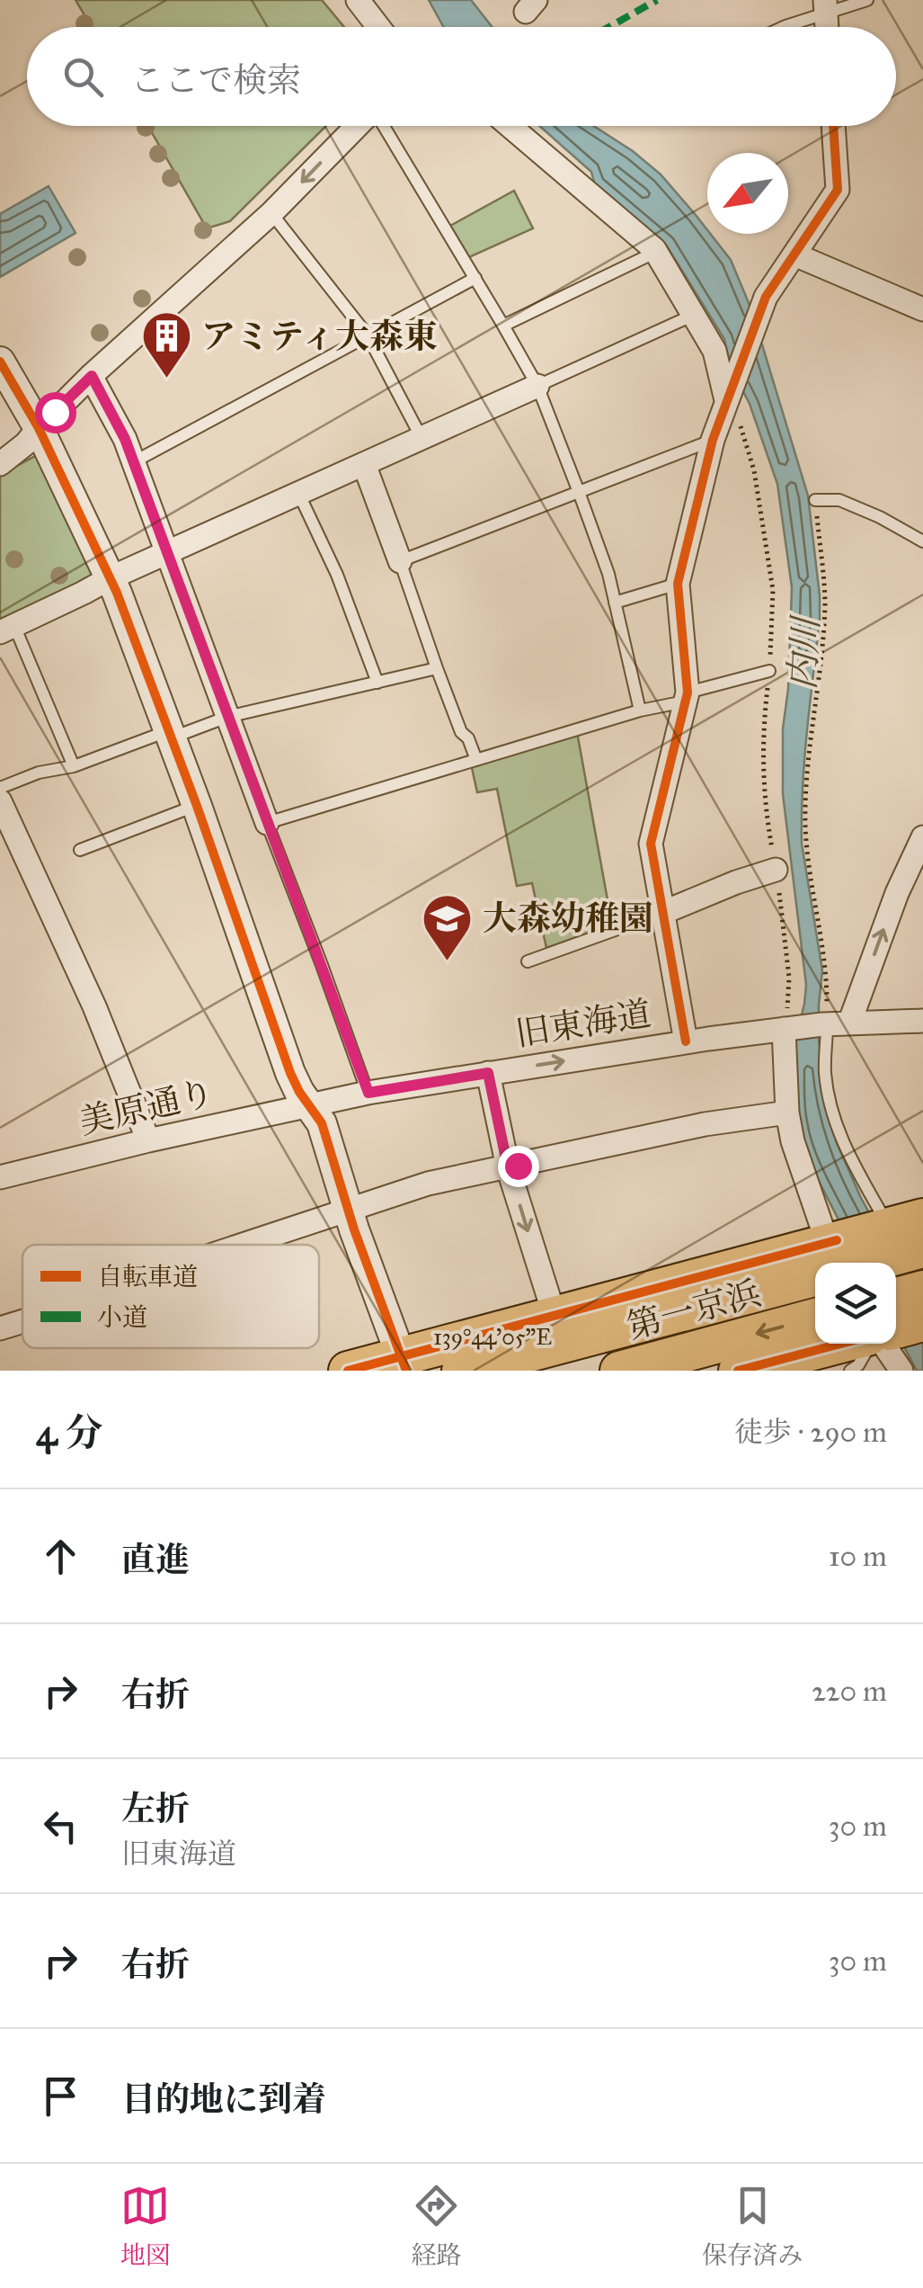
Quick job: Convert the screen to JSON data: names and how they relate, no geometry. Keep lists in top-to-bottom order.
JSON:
{
  "streets": {
    "highway": ["第一京浜"],
    "street": ["旧東海道", "美原通り"]
  },
  "crossings": [
    ["旧東海道", "美原通り"]
  ],
  "water": ["内川"],
  "places": {
    "building": ["アミティ大森東"],
    "school or university": ["大森幼稚園"]
  },
  "legend": ["自転車道", "小道"],
  "north": "bottom left",
  "page": {
    "search": "ここで検索",
    "heading": ["4 分", "徒歩 · 290 m"],
    "list": [
      ["直進", "10 m"],
      ["右折", "220 m"],
      ["左折", "旧東海道", "30 m"],
      ["右折", "30 m"],
      "目的地に到着"
    ],
    "nav": ["地図", "経路", "保存済み"]
  },
  "coordinates": ["139°44'05\"E"]
}
